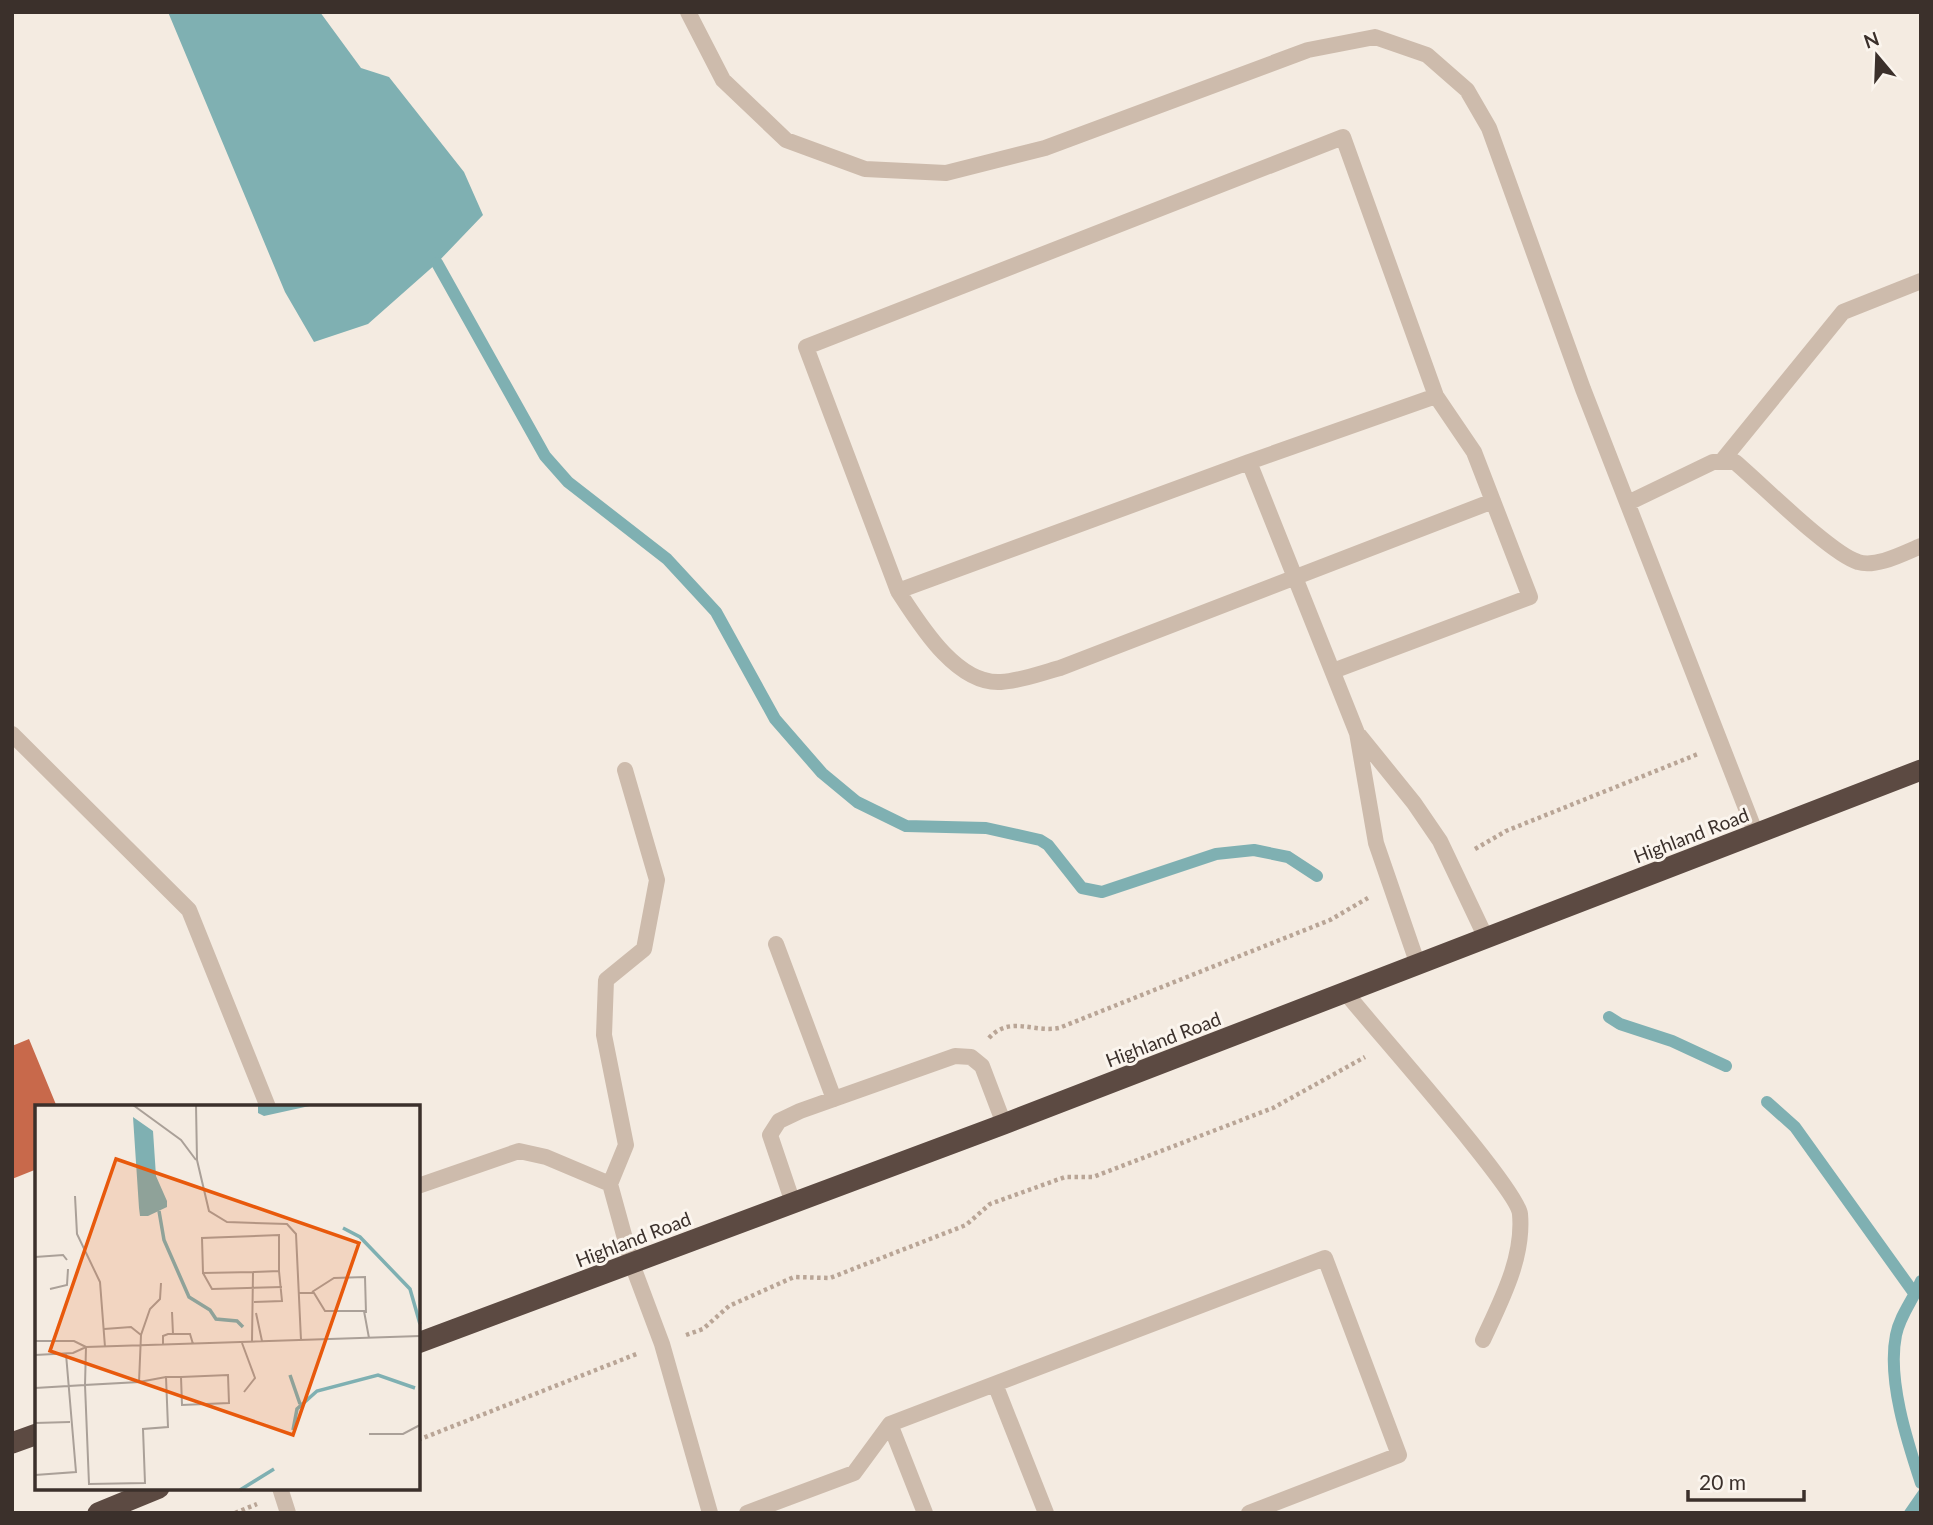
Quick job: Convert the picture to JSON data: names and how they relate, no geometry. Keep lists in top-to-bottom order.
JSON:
{
  "streets": {
    "highway": ["Highland Road"]
  },
  "scale_bar": "20 m",
  "north": "top"
}
